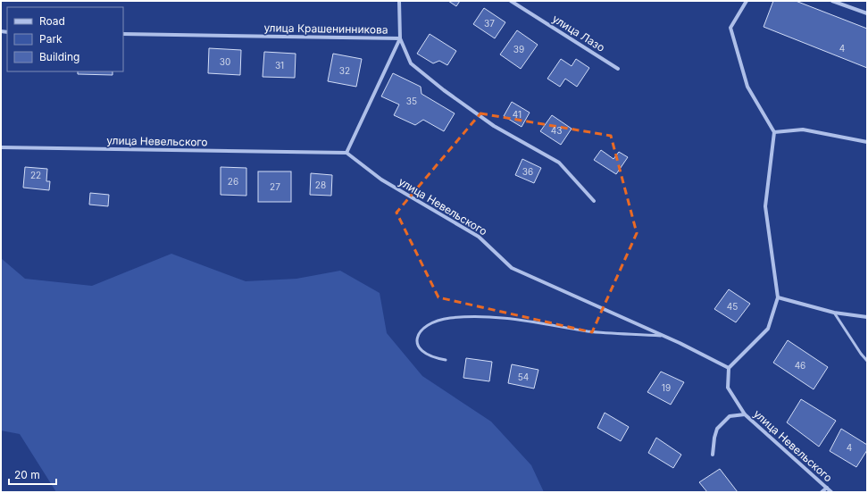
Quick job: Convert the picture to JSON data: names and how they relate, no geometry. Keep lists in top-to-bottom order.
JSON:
{
  "streets": {
    "street": ["улица Крашенинникова", "улица Лазо", "улица Невельского"]
  },
  "house_numbers": [
    "37",
    "4",
    "39",
    "30",
    "31",
    "32",
    "35",
    "41",
    "43",
    "36",
    "22",
    "26",
    "28",
    "27",
    "45",
    "46",
    "54",
    "19",
    "4"
  ],
  "legend": ["Road", "Park", "Building"],
  "scale_bar": "20 m"
}
